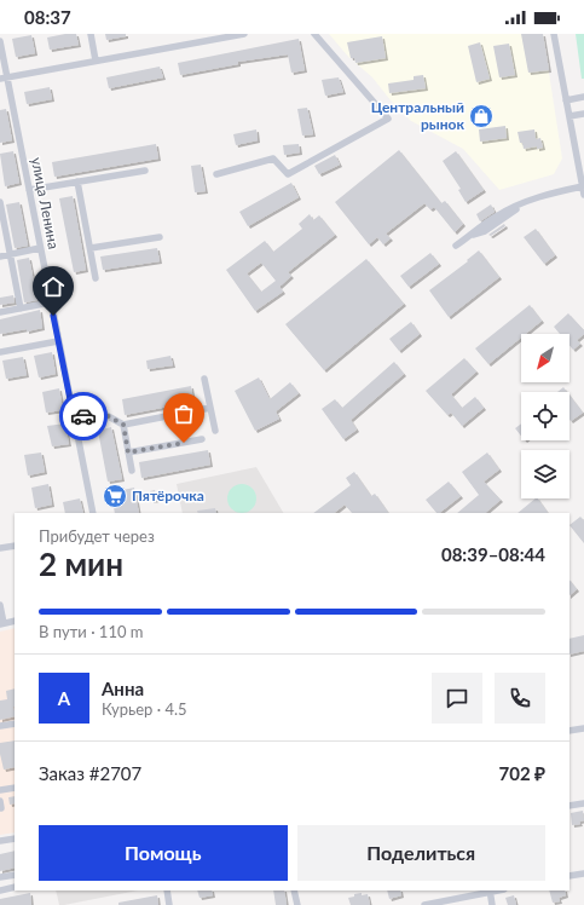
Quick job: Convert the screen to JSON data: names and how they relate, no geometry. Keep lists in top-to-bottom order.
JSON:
{
  "streets": {
    "street": ["улица Ленина"]
  },
  "places": {
    "shop": ["Центральный рынок"],
    "supermarket": ["Пятёрочка"]
  },
  "north": "bottom left",
  "page": {
    "status": "08:37",
    "heading": ["2 мин", "Прибудет через", "08:39–08:44"],
    "panel": [
      "Анна",
      "Курьер · 4.5",
      "Заказ #2707",
      "702 ₽"
    ],
    "bar": "В пути · 110 m",
    "round": "А",
    "buttons": ["Помощь", "Поделиться"]
  }
}
